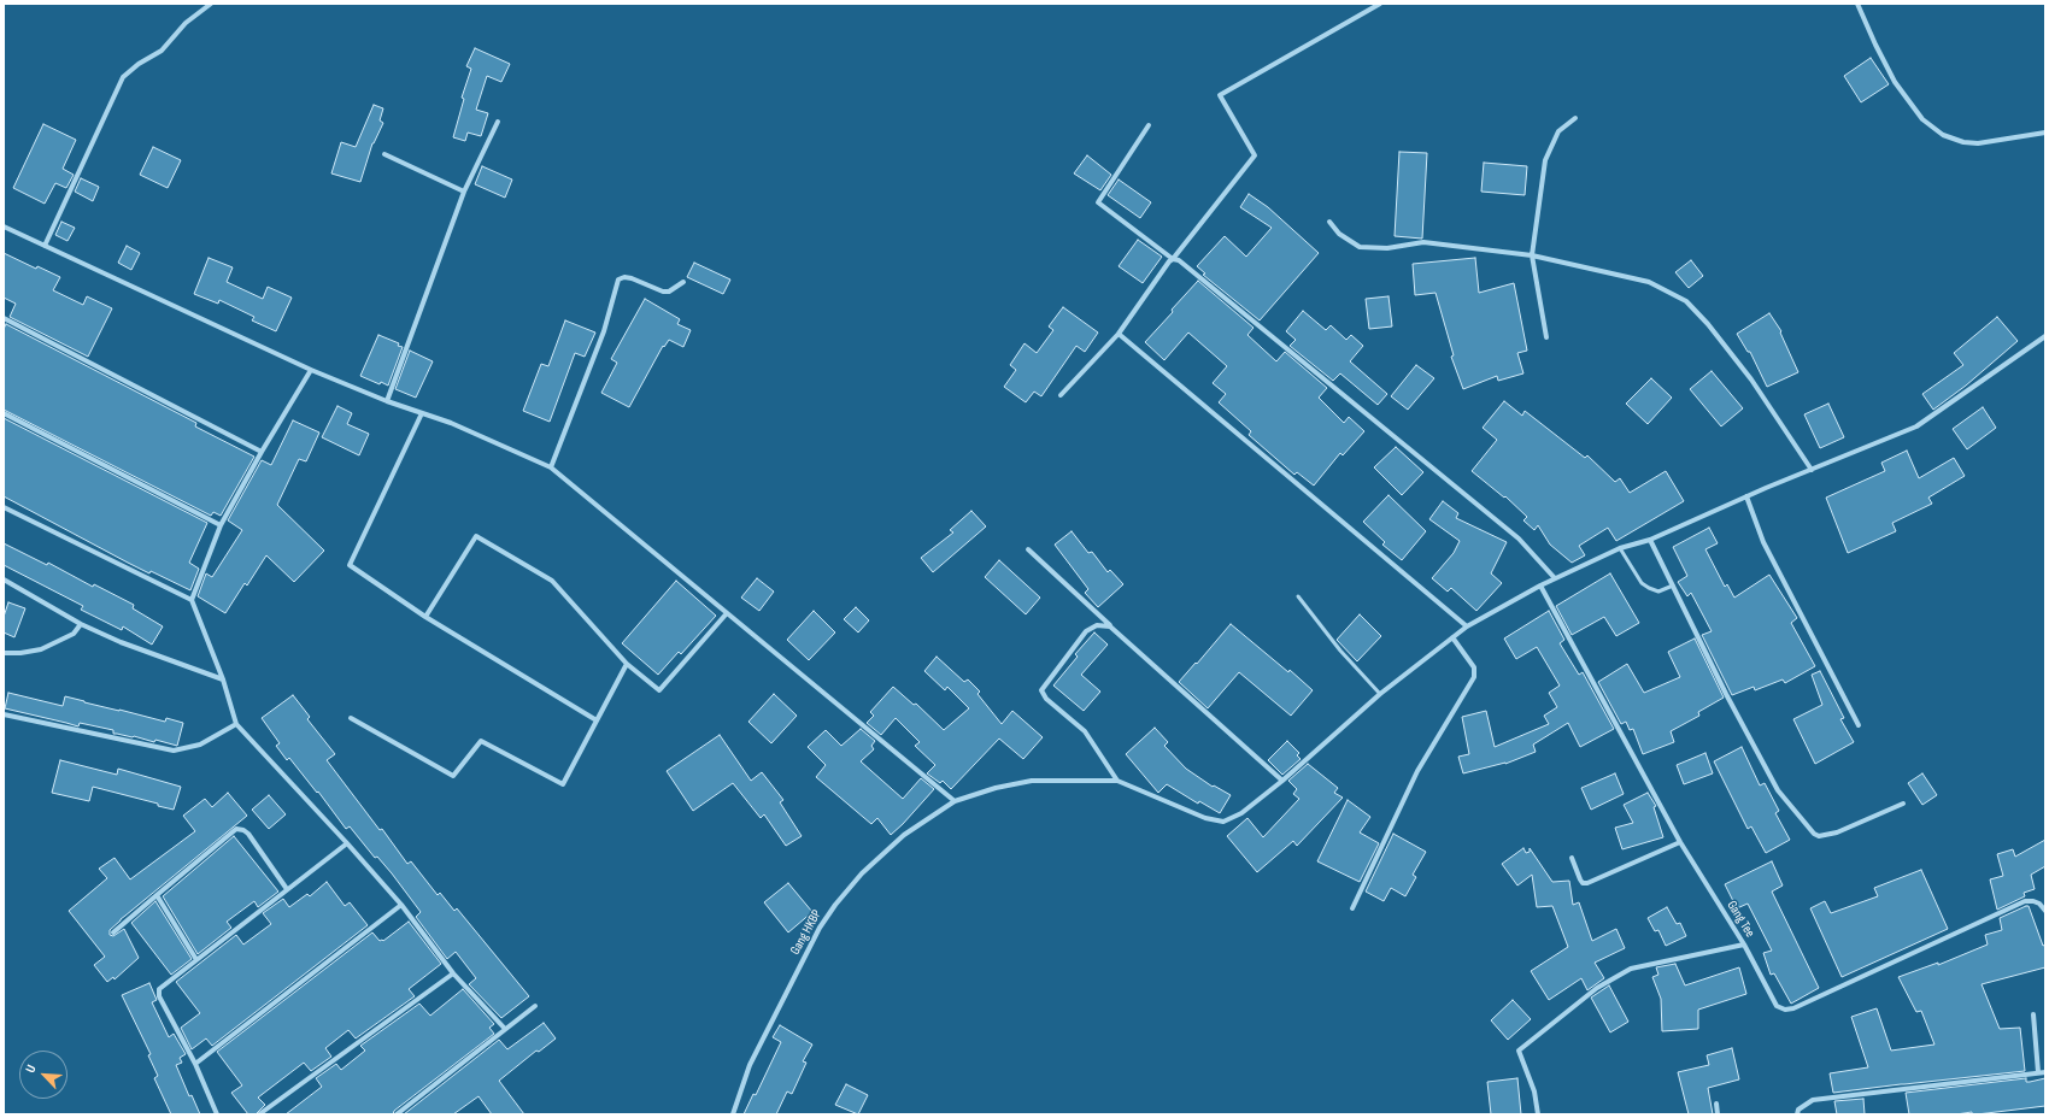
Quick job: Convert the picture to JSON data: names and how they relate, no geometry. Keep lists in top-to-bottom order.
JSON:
{
  "streets": {
    "street": ["Gang Tee", "Gang HKBP"]
  },
  "north": "top left"
}
